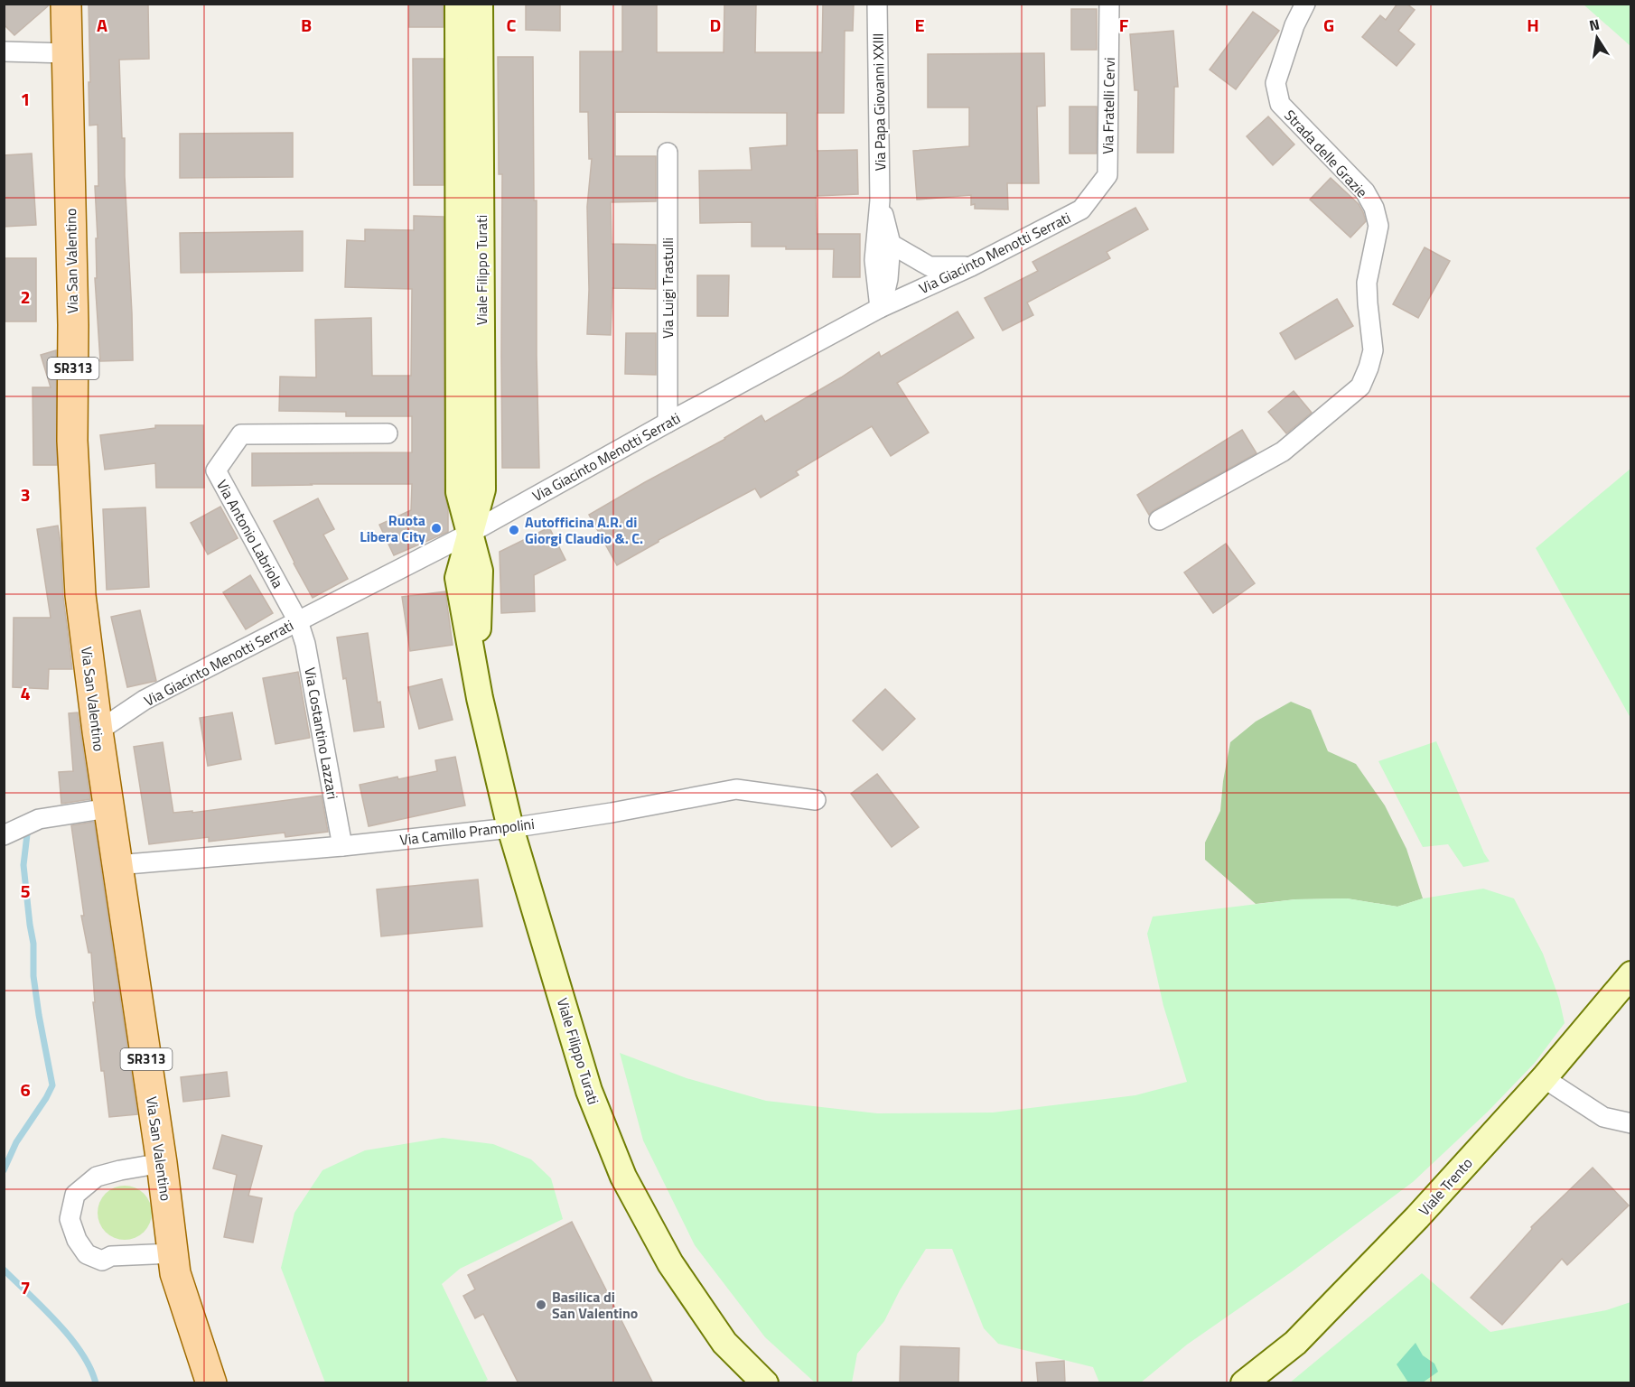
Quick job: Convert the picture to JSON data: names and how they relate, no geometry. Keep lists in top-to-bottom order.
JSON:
{
  "streets": {
    "main road": ["Via San Valentino", "SR313"],
    "street": [
      "Via Papa Giovanni XXIII",
      "Via Fratelli Cervi",
      "Strada delle Grazie",
      "Via Giacinto Menotti Serrati",
      "Viale Filippo Turati",
      "Via Luigi Trastulli",
      "Via Antonio Labriola",
      "Via Costantino Lazzari",
      "Via Camillo Prampolini",
      "Viale Trento"
    ]
  },
  "crossings": [
    ["Via Papa Giovanni XXIII", "Via Giacinto Menotti Serrati"],
    ["Via Fratelli Cervi", "Via Giacinto Menotti Serrati"],
    ["Via Giacinto Menotti Serrati", "Via San Valentino"],
    ["Via Giacinto Menotti Serrati", "Viale Filippo Turati"],
    ["Via Giacinto Menotti Serrati", "Via Luigi Trastulli"],
    ["Via Giacinto Menotti Serrati", "Via Antonio Labriola"],
    ["Via Giacinto Menotti Serrati", "Via Costantino Lazzari"],
    ["Via San Valentino", "Via Camillo Prampolini"],
    ["Viale Filippo Turati", "Via Camillo Prampolini"],
    ["Via Antonio Labriola", "Via Costantino Lazzari"],
    ["Via Costantino Lazzari", "Via Camillo Prampolini"]
  ],
  "places": ["Ruota Libera City", "Autofficina A.R. di Giorgi Claudio &. C.", "Basilica di San Valentino"],
  "north": "top",
  "grid": {
    "columns": [
      "A",
      "B",
      "C",
      "D",
      "E",
      "F",
      "G",
      "H"
    ],
    "rows": [
      "1",
      "2",
      "3",
      "4",
      "5",
      "6",
      "7"
    ]
  }
}
